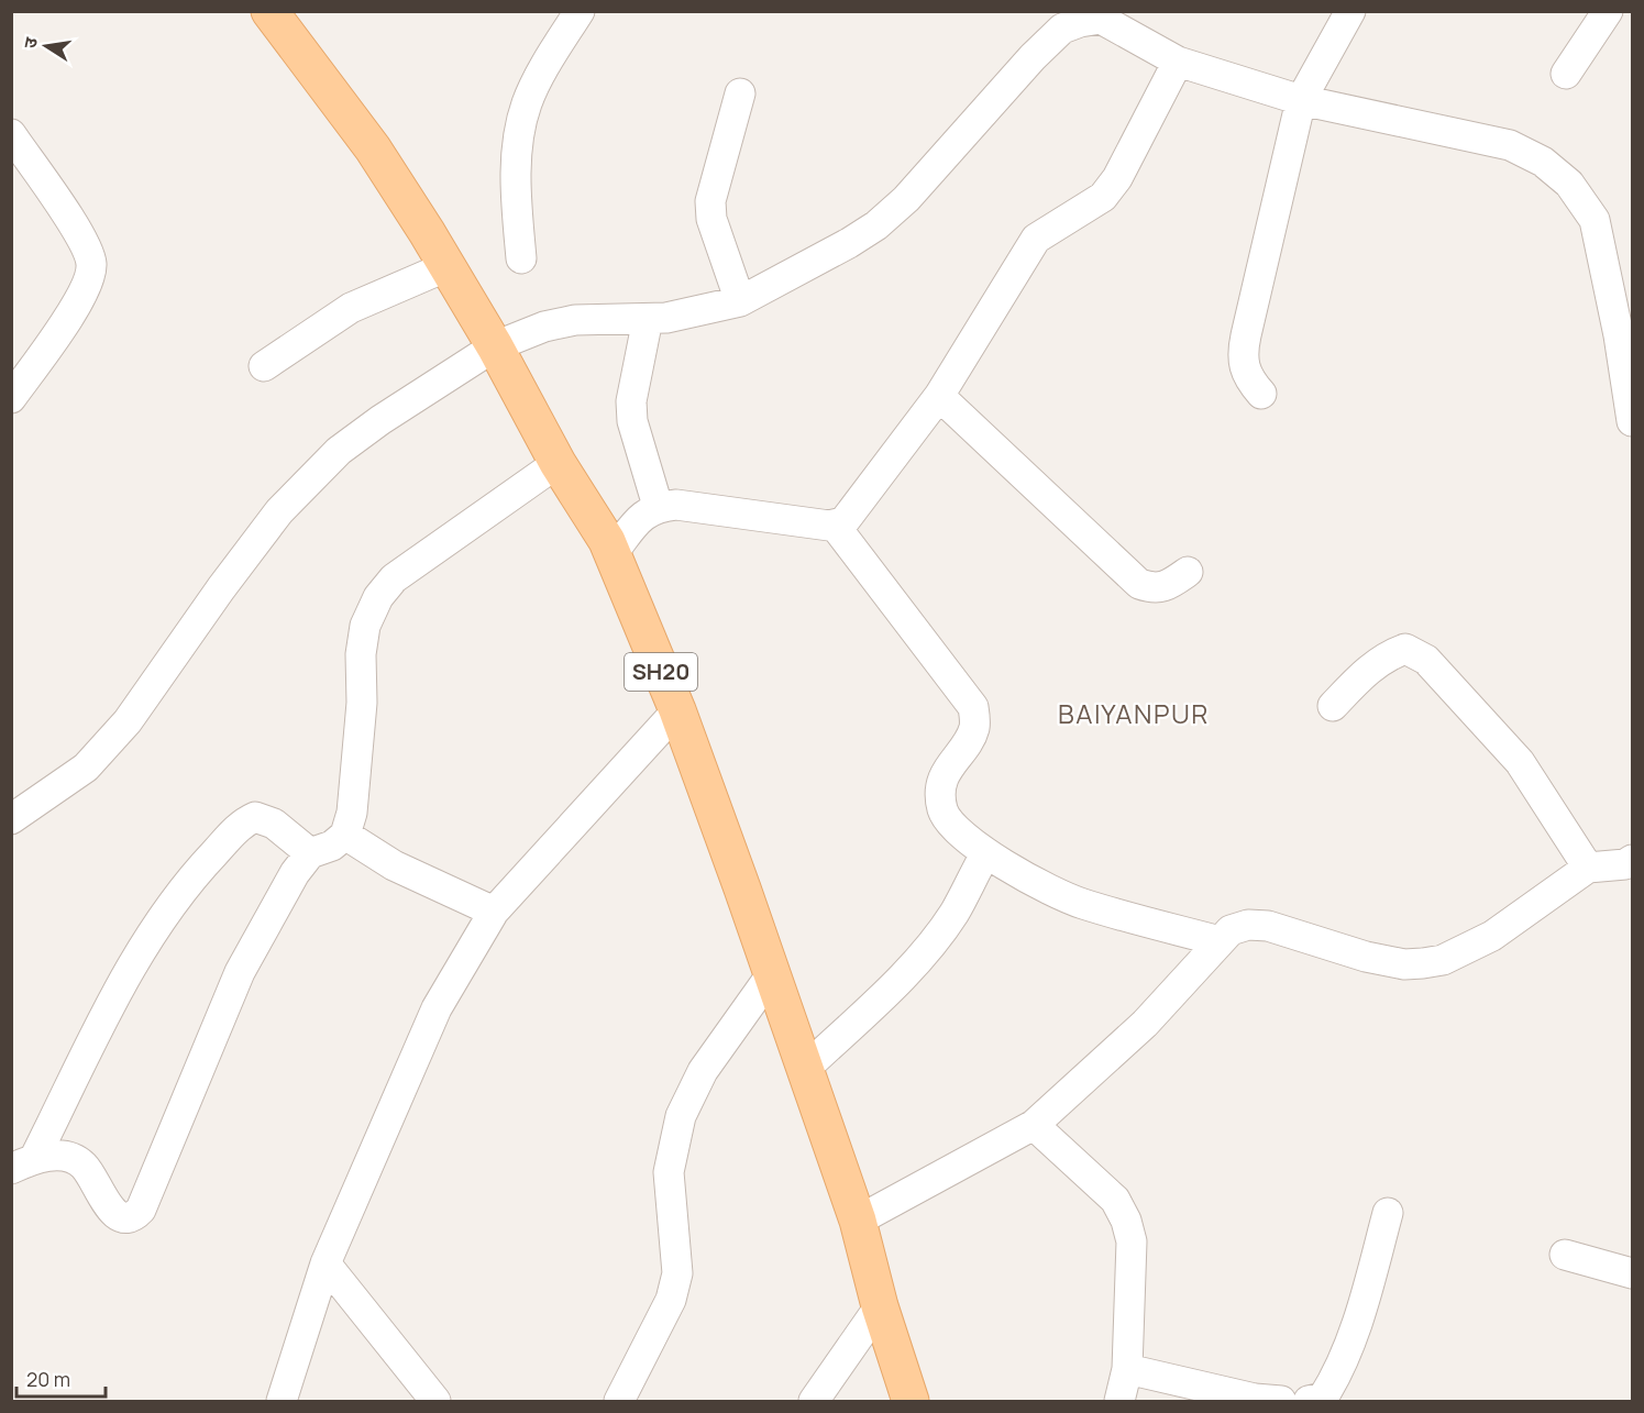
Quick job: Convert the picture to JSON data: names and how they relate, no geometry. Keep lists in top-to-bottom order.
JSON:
{
  "streets": {
    "main road": ["SH20"]
  },
  "districts": ["BAIYANPUR"],
  "scale_bar": "20 m",
  "north": "left"
}
